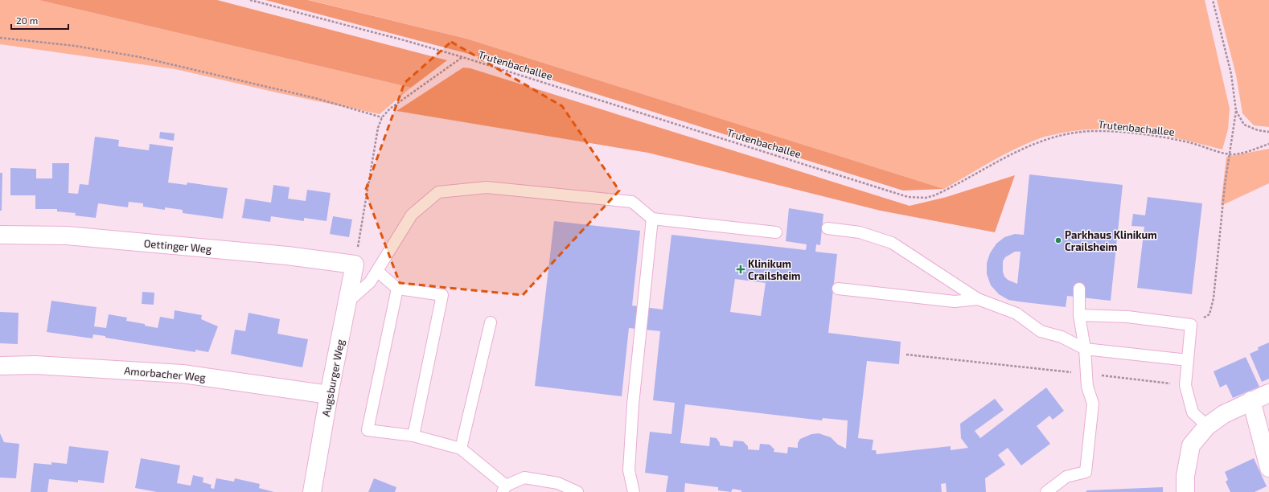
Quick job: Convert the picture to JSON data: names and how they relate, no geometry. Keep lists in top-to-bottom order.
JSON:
{
  "streets": {
    "street": ["Oettinger Weg", "Amorbacher Weg", "Augsburger Weg"],
    "path": ["Trutenbachallee"]
  },
  "crossings": [
    ["Oettinger Weg", "Augsburger Weg"],
    ["Amorbacher Weg", "Augsburger Weg"]
  ],
  "places": {
    "other": ["Parkhaus Klinikum Crailsheim"],
    "health": ["Klinikum Crailsheim"]
  },
  "scale_bar": "20 m"
}
